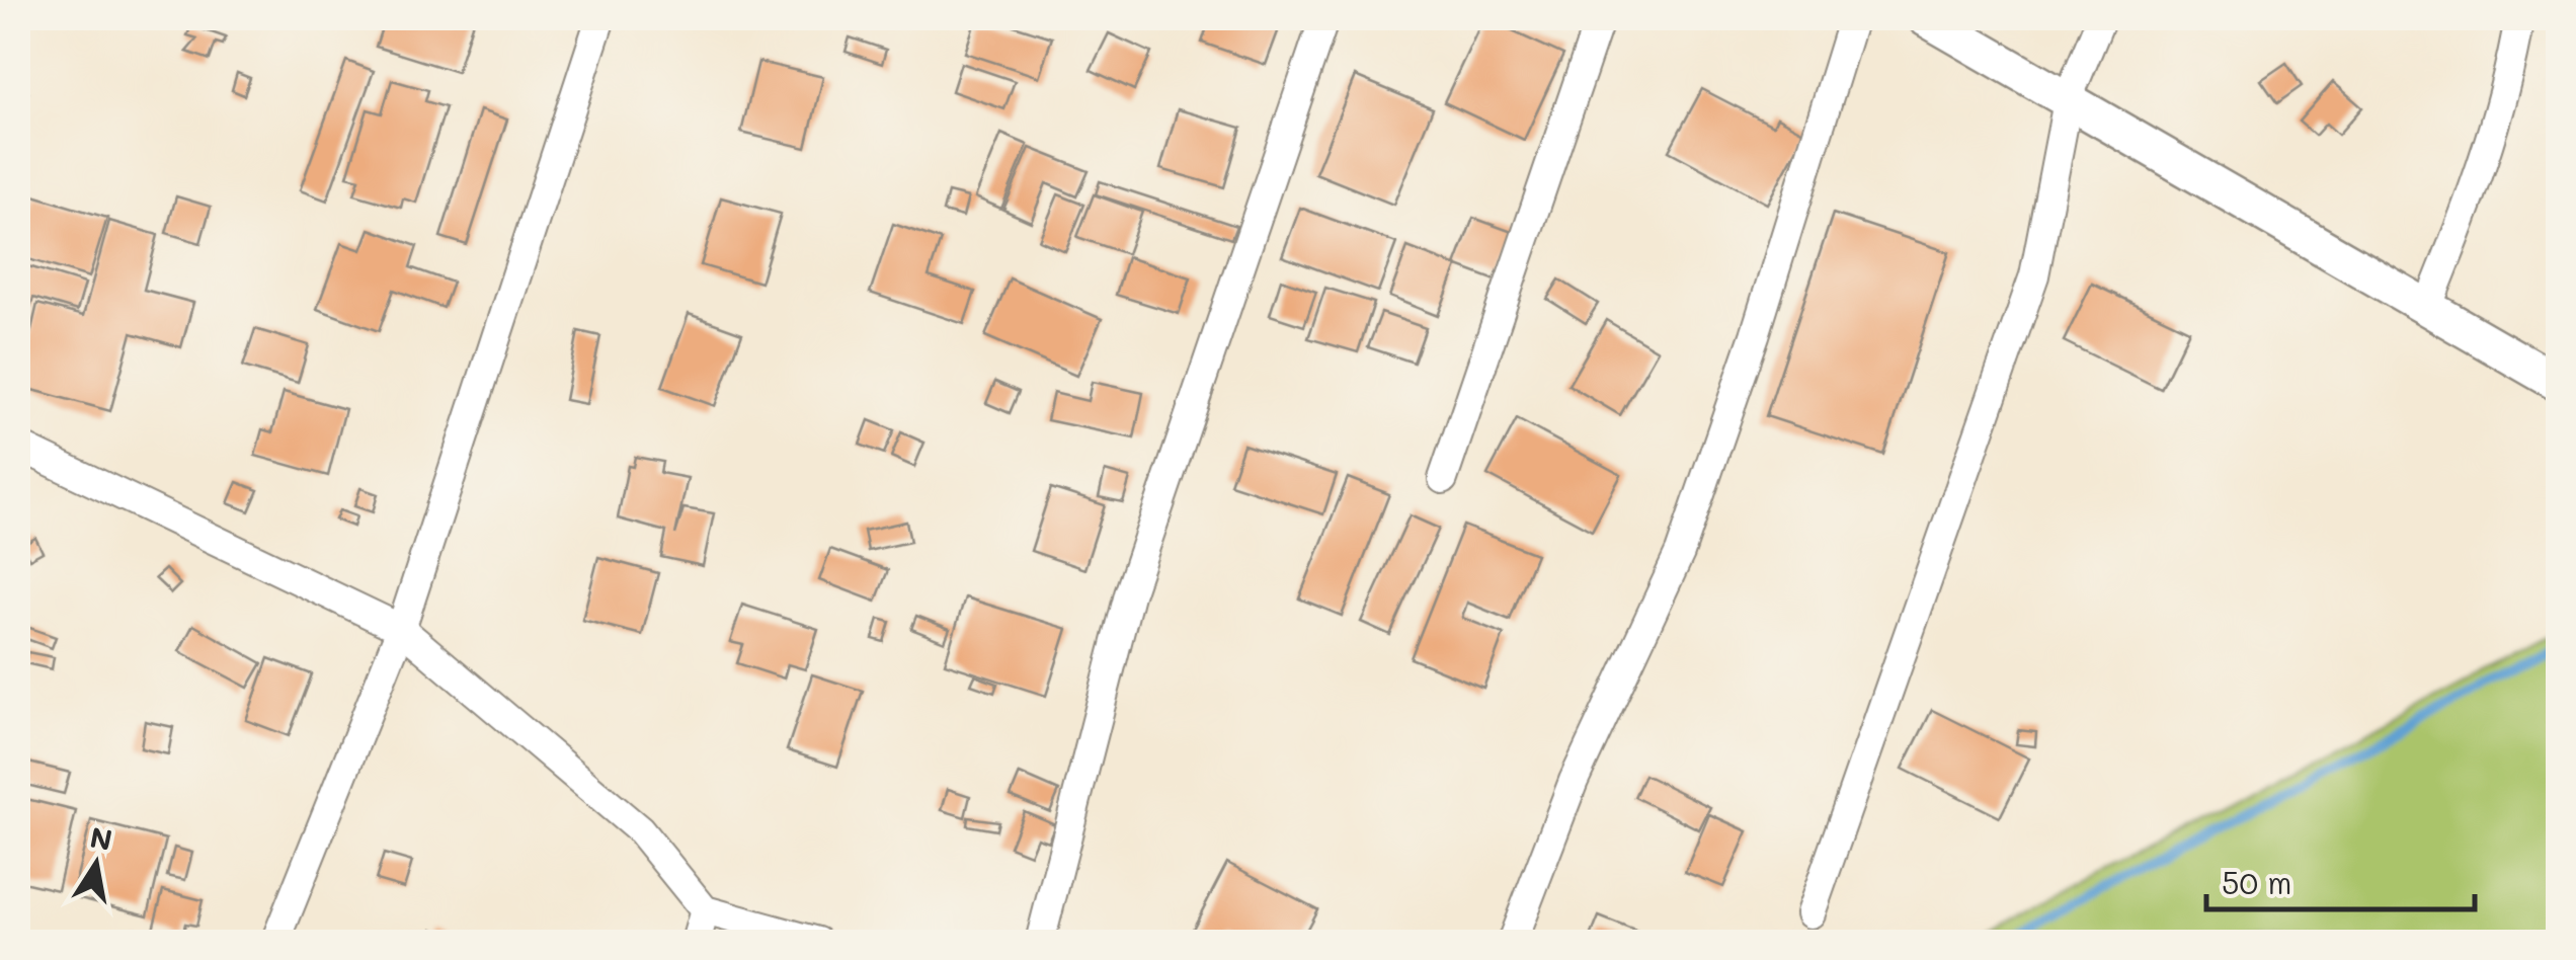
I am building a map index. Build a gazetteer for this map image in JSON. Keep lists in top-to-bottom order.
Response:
{
  "scale_bar": "50 m",
  "north": "top"
}
